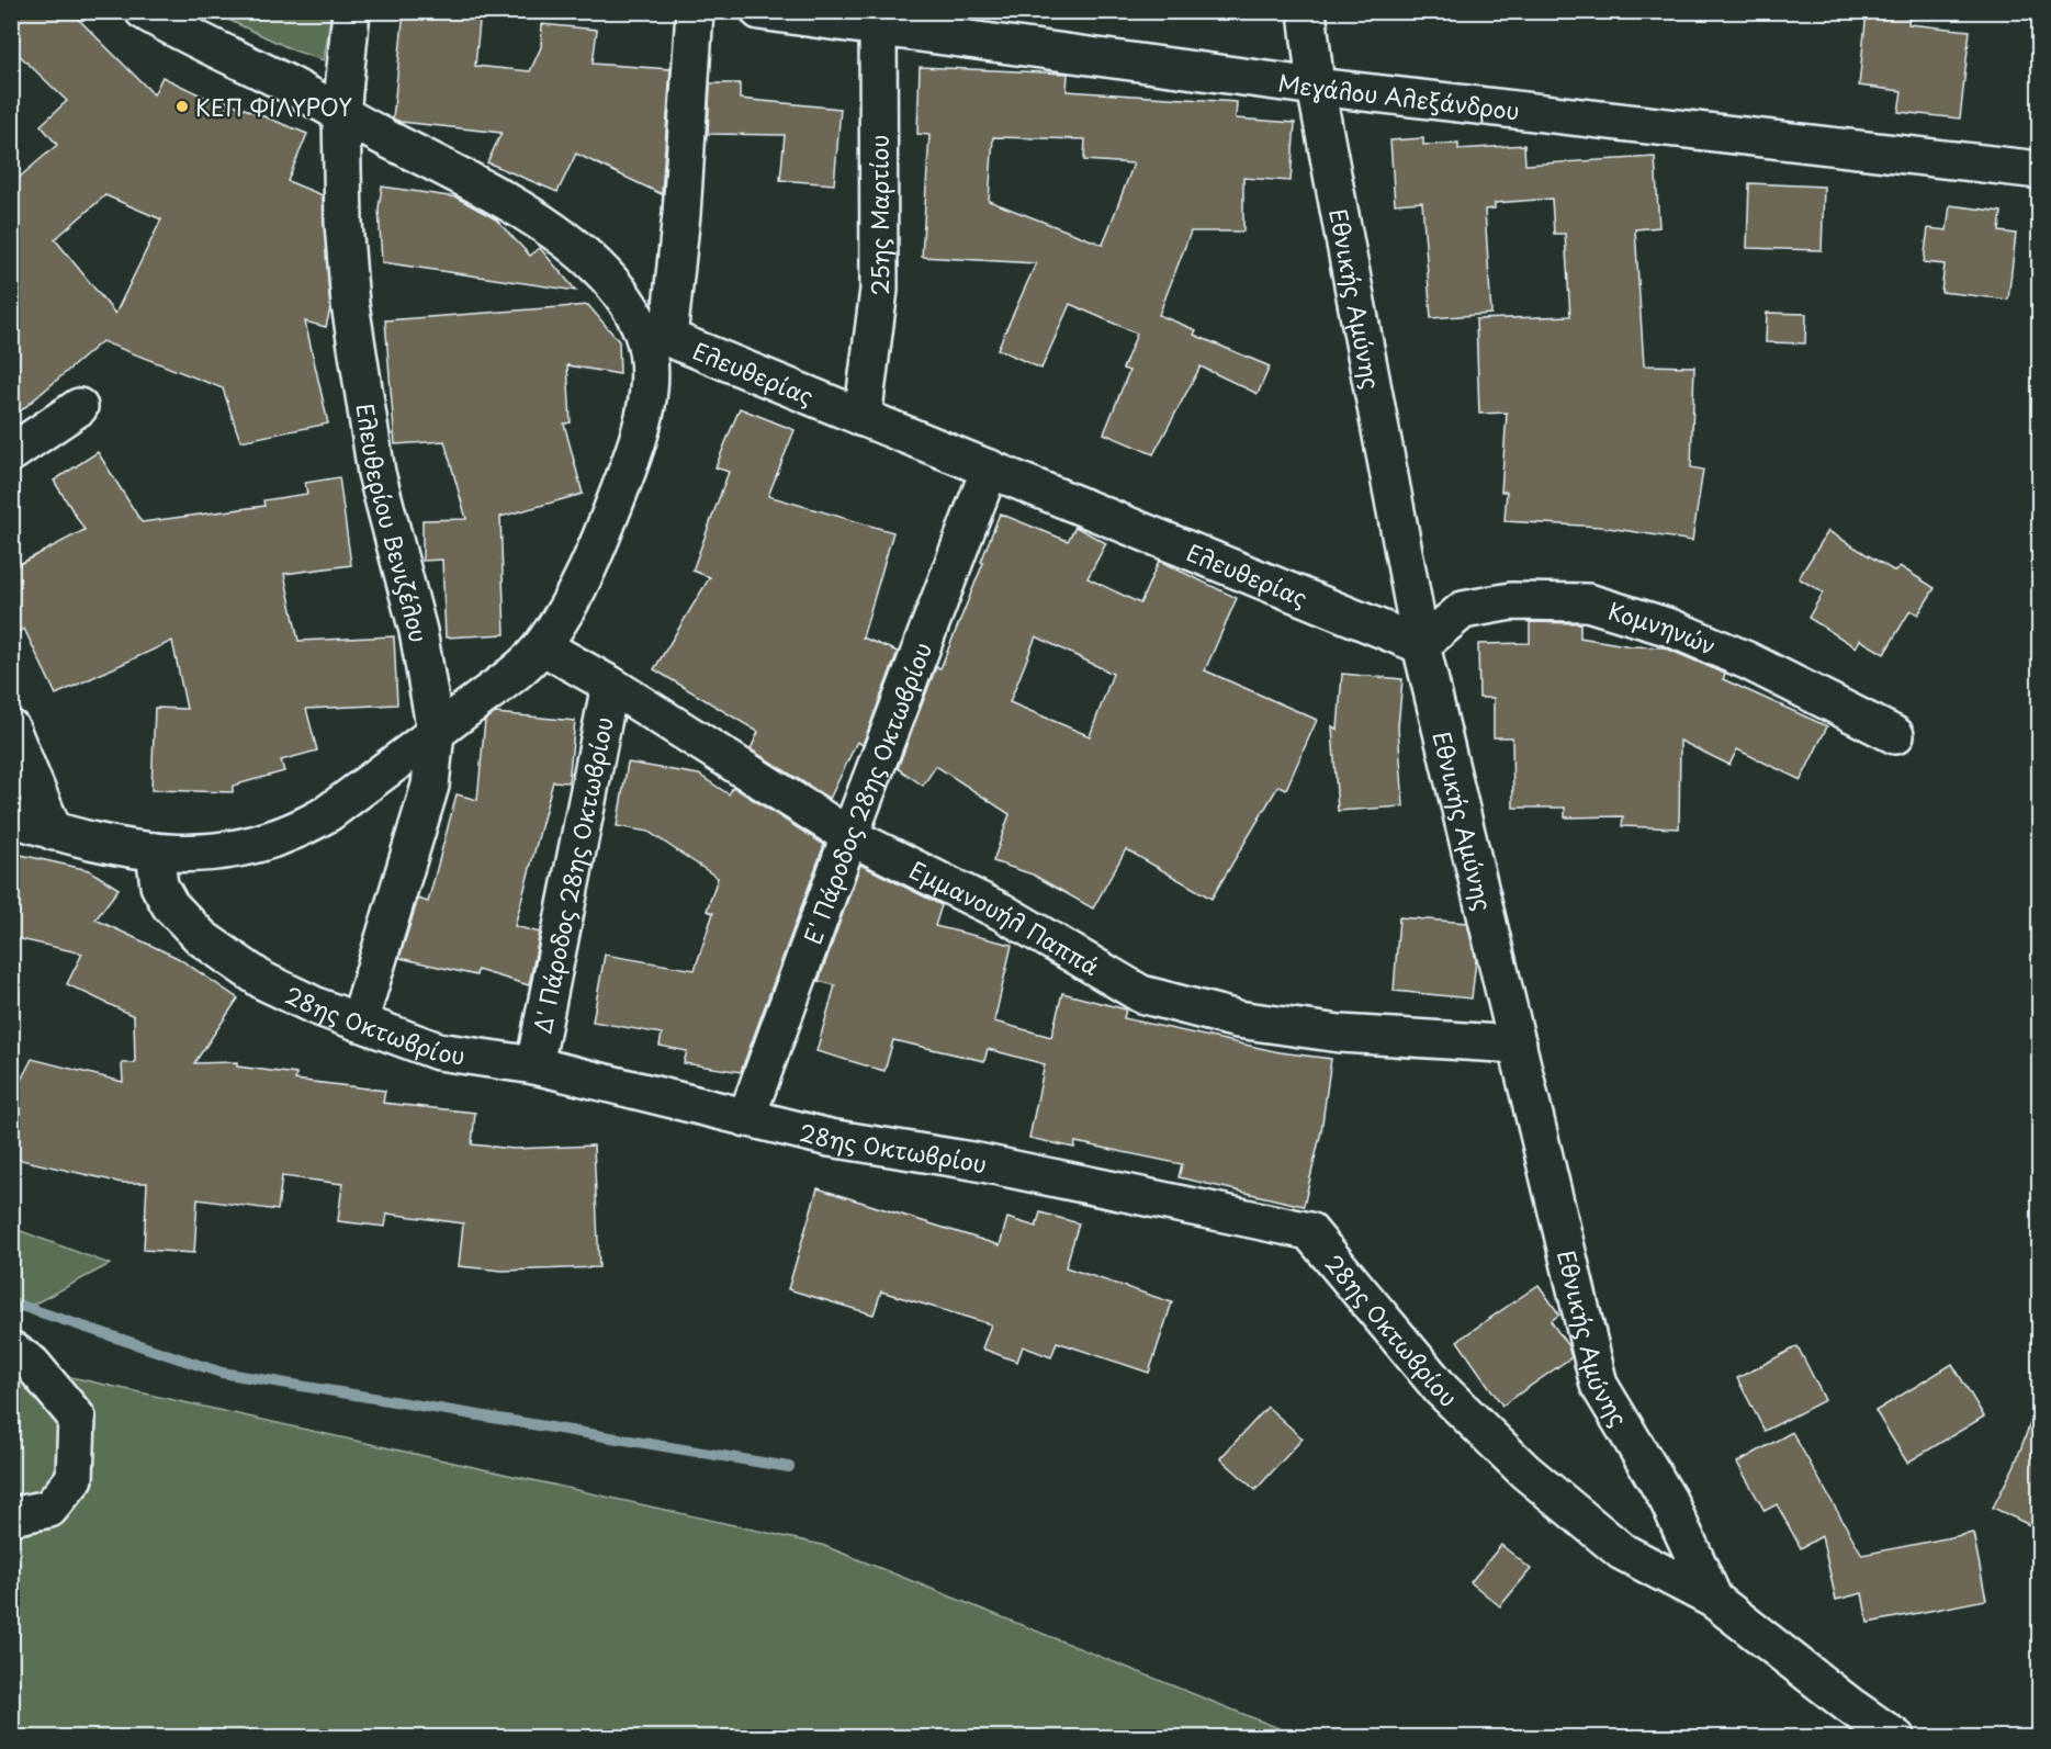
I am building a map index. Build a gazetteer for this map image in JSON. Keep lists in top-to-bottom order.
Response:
{
  "streets": {
    "street": [
      "Μεγάλου Αλεξάνδρου",
      "25ης Μαρτίου",
      "Εθνικής Αμύνης",
      "Ελευθερίας",
      "Ελευθερίου Βενιζέλου",
      "Κομνηνών",
      "Ε' Πάροδος 28ης Οκτωβρίου",
      "Δ' Πάροδος 28ης Οκτωβρίου",
      "Εμμανουήλ Παππά",
      "28ης Οκτωβρίου"
    ]
  },
  "crossings": [
    ["Μεγάλου Αλεξάνδρου", "25ης Μαρτίου"],
    ["Μεγάλου Αλεξάνδρου", "Εθνικής Αμύνης"],
    ["25ης Μαρτίου", "Ελευθερίας"],
    ["Εθνικής Αμύνης", "Ελευθερίας"],
    ["Εθνικής Αμύνης", "Κομνηνών"],
    ["Εθνικής Αμύνης", "Εμμανουήλ Παππά"],
    ["Εθνικής Αμύνης", "28ης Οκτωβρίου"],
    ["Ελευθερίας", "Κομνηνών"],
    ["Ελευθερίας", "Ε' Πάροδος 28ης Οκτωβρίου"],
    ["Ελευθερίου Βενιζέλου", "28ης Οκτωβρίου"],
    ["Ε' Πάροδος 28ης Οκτωβρίου", "Εμμανουήλ Παππά"],
    ["Ε' Πάροδος 28ης Οκτωβρίου", "28ης Οκτωβρίου"],
    ["Δ' Πάροδος 28ης Οκτωβρίου", "Εμμανουήλ Παππά"],
    ["Δ' Πάροδος 28ης Οκτωβρίου", "28ης Οκτωβρίου"]
  ],
  "places": ["ΚΕΠ ΦΙΛΥΡΟΥ"]
}
